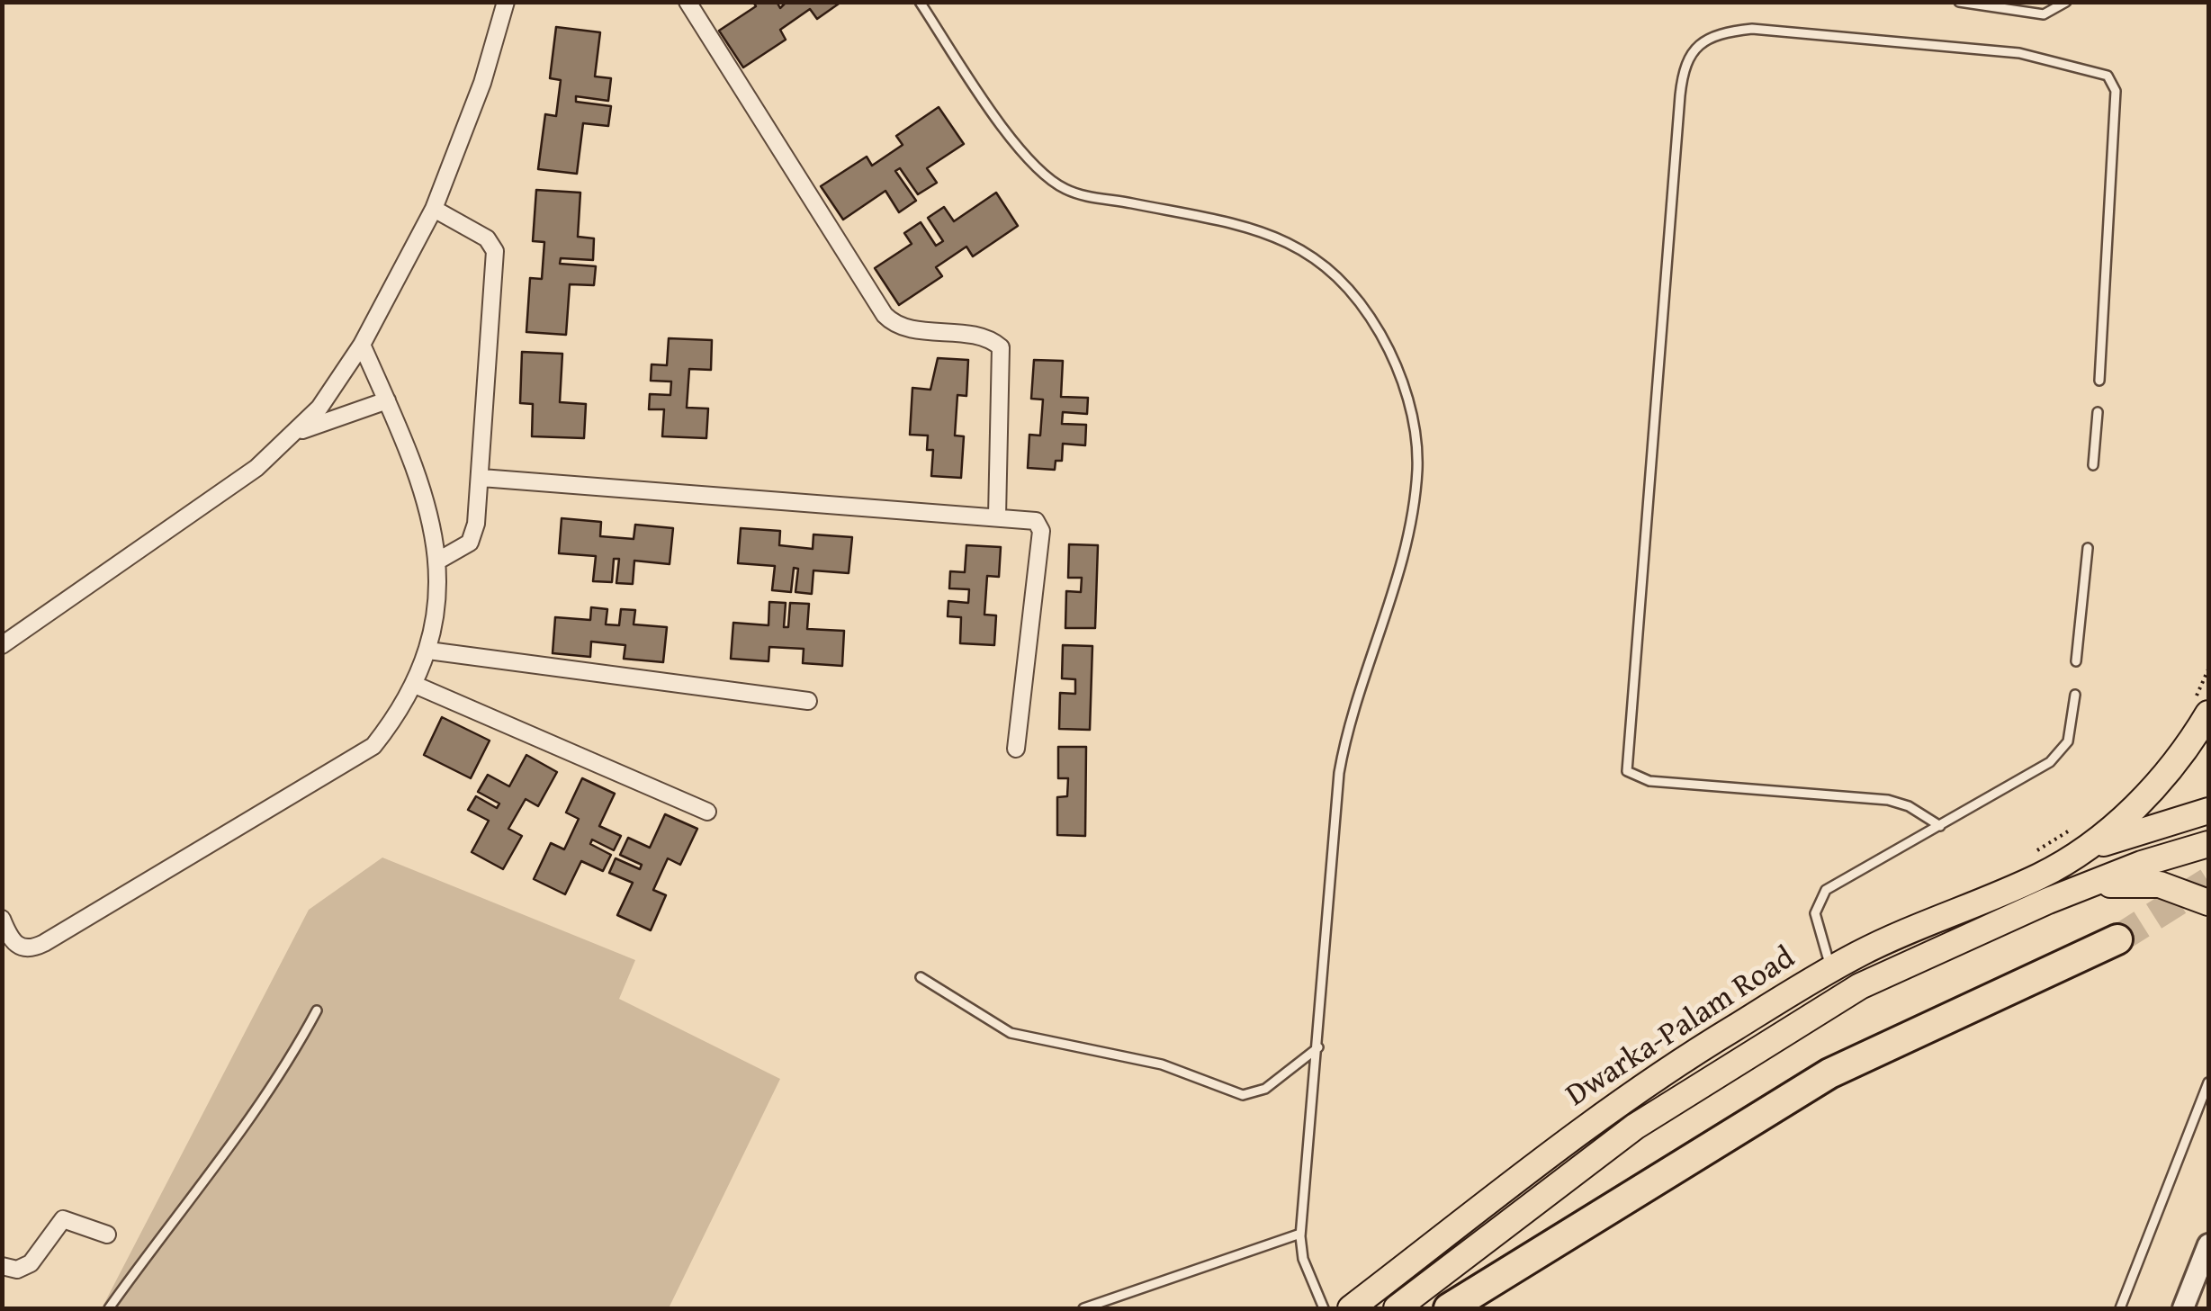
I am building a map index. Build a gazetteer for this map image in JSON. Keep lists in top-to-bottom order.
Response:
{
  "streets": {
    "main road": ["Dwarka-Palam Road"]
  }
}
